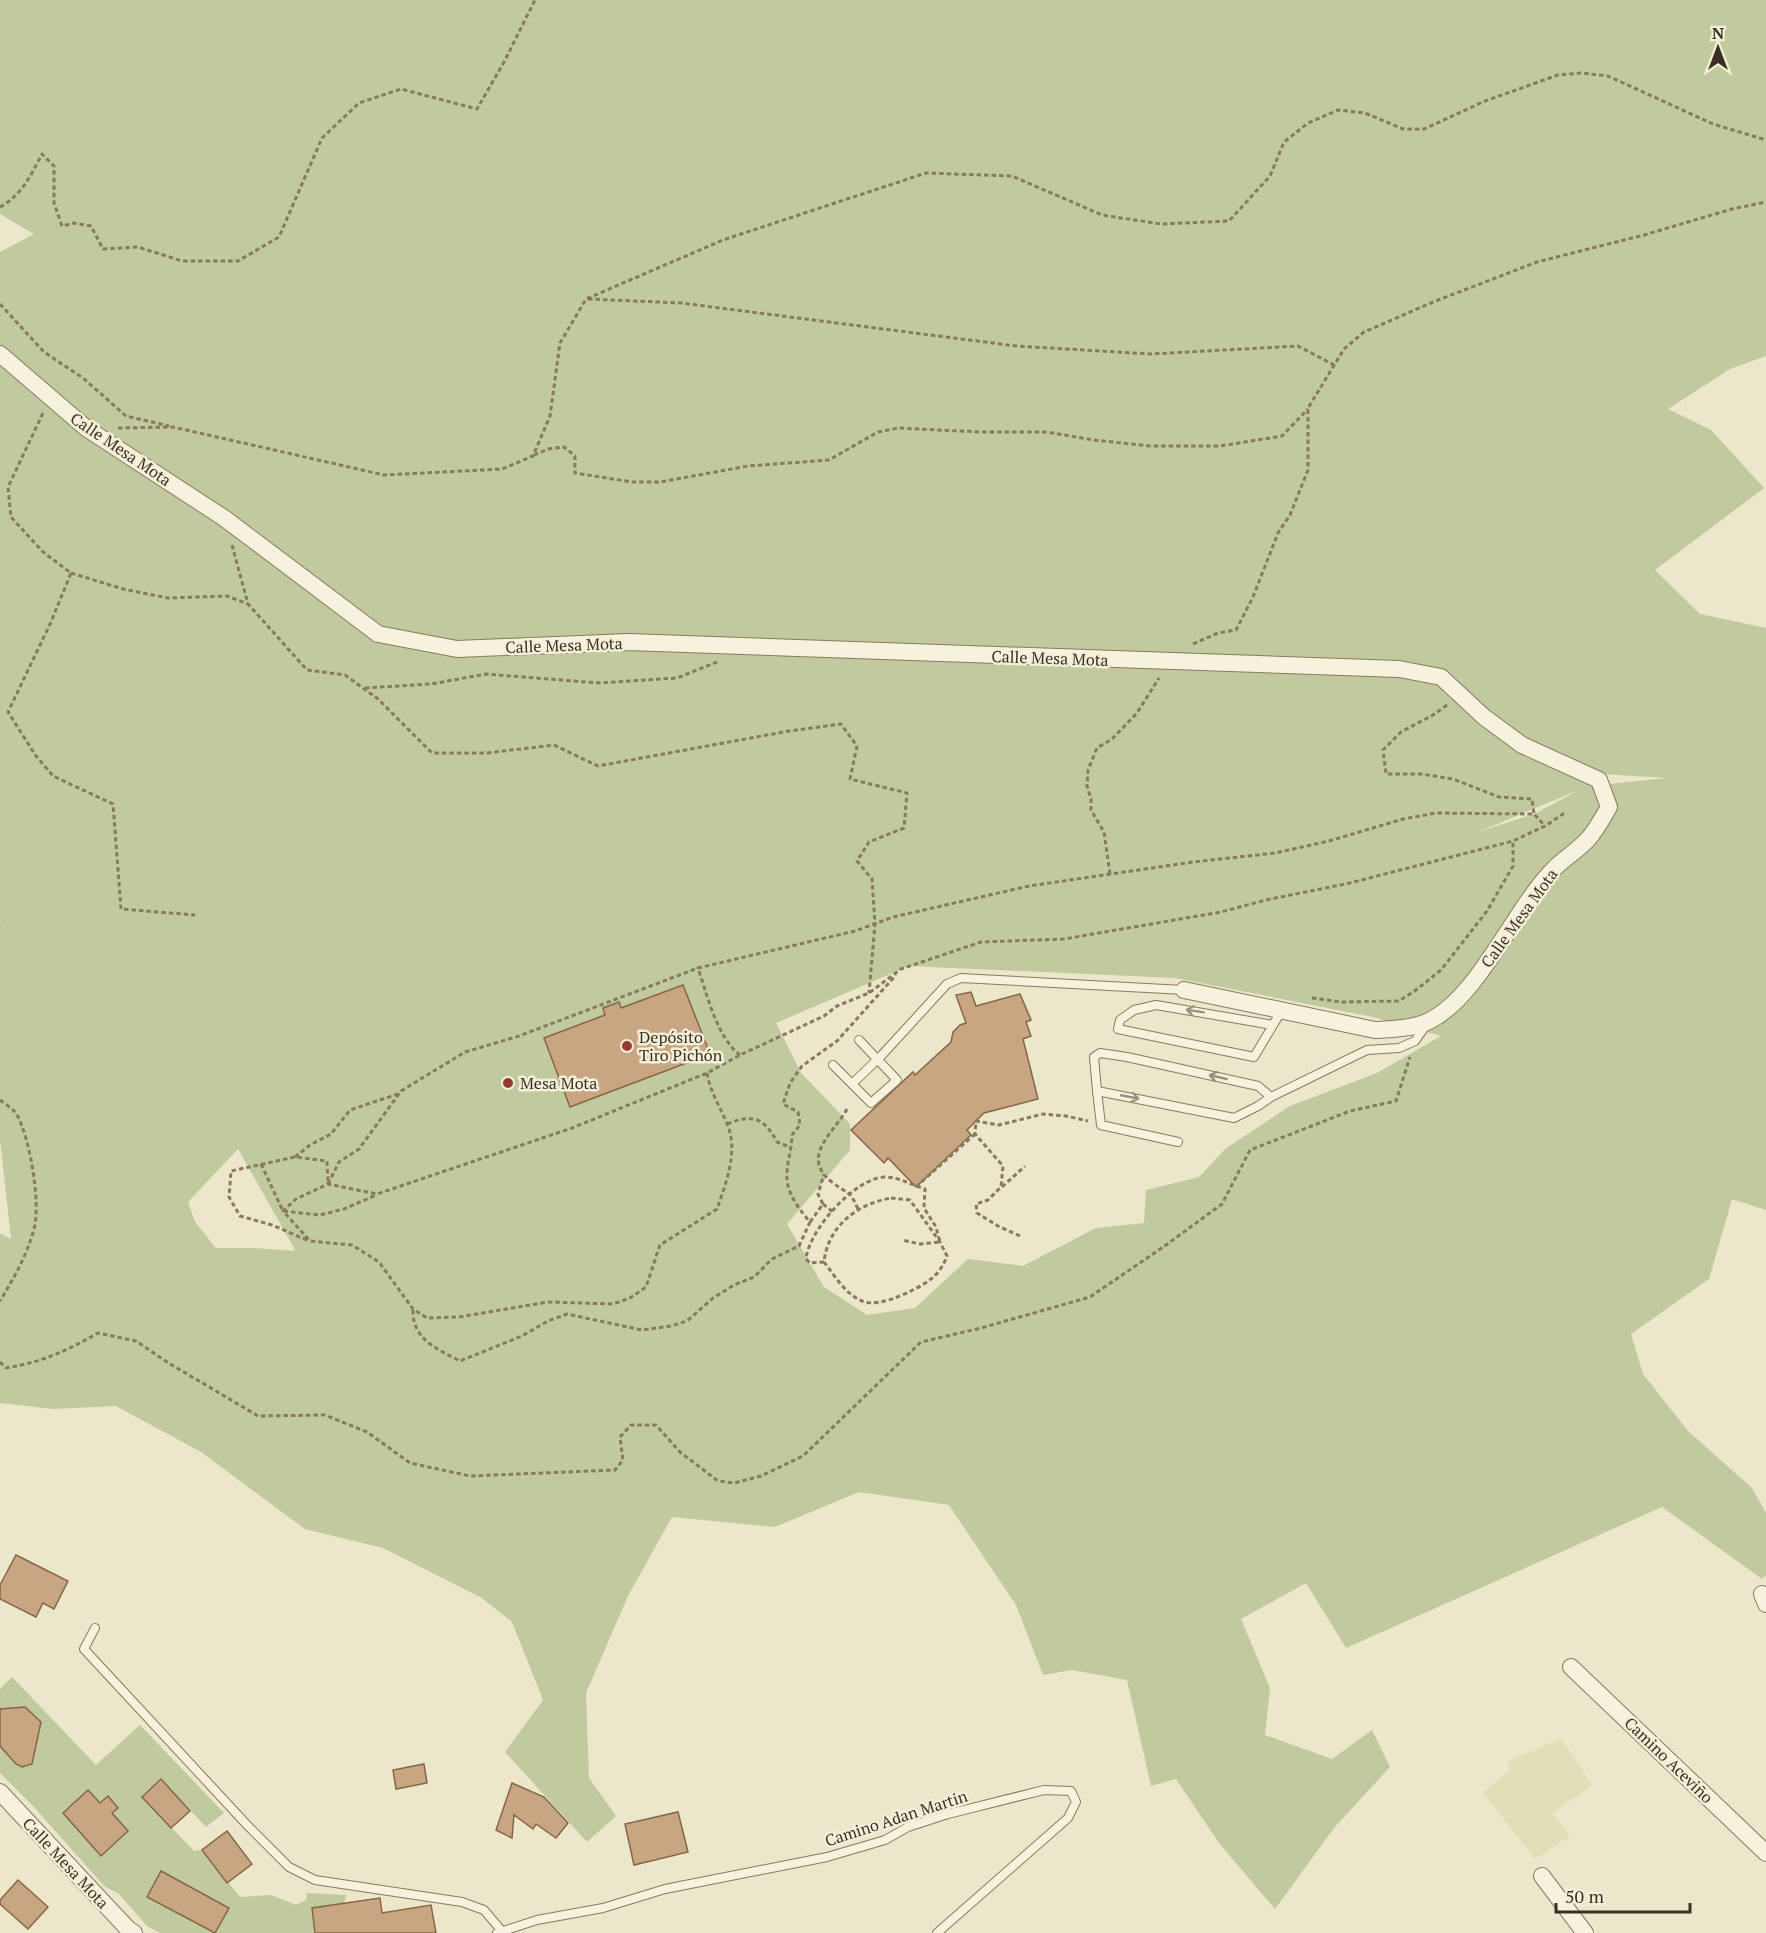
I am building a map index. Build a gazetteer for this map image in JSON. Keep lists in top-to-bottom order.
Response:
{
  "streets": {
    "street": ["Calle Mesa Mota", "Camino Aceviño"],
    "lane": ["Camino Adan Martin"]
  },
  "places": ["Depósito Tiro Pichón", "Mesa Mota"],
  "scale_bar": "50 m",
  "north": "top"
}
